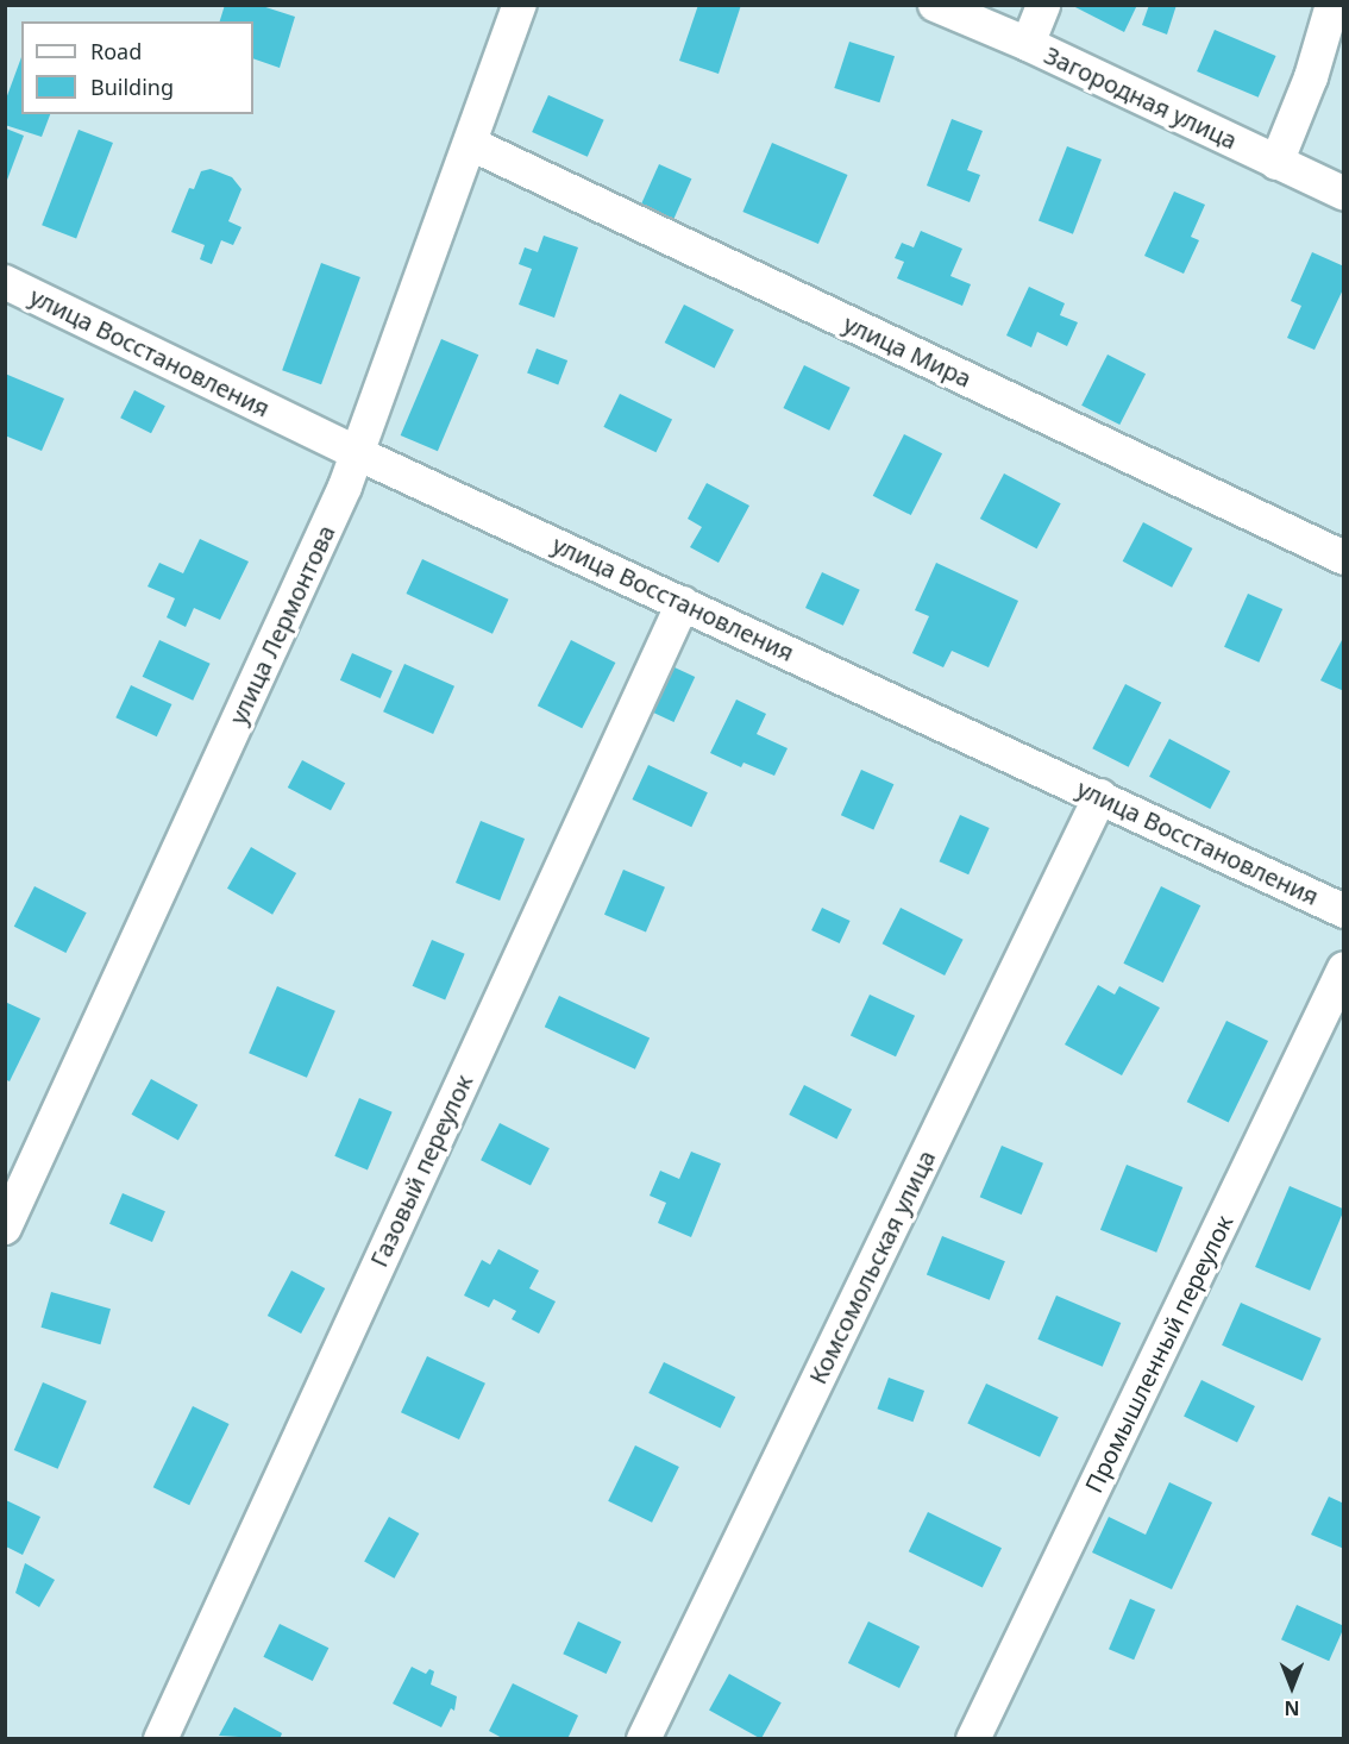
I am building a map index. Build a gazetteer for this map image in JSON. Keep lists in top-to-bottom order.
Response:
{
  "streets": {
    "street": [
      "Загородная улица",
      "улица Мира",
      "улица Восстановления",
      "улица Лермонтова",
      "Газовый переулок",
      "Комсомольская улица",
      "Промышленный переулок"
    ]
  },
  "crossings": [
    ["улица Мира", "улица Лермонтова"],
    ["улица Восстановления", "улица Лермонтова"],
    ["улица Восстановления", "Газовый переулок"],
    ["улица Восстановления", "Комсомольская улица"]
  ],
  "legend": ["Road", "Building"],
  "north": "bottom"
}
